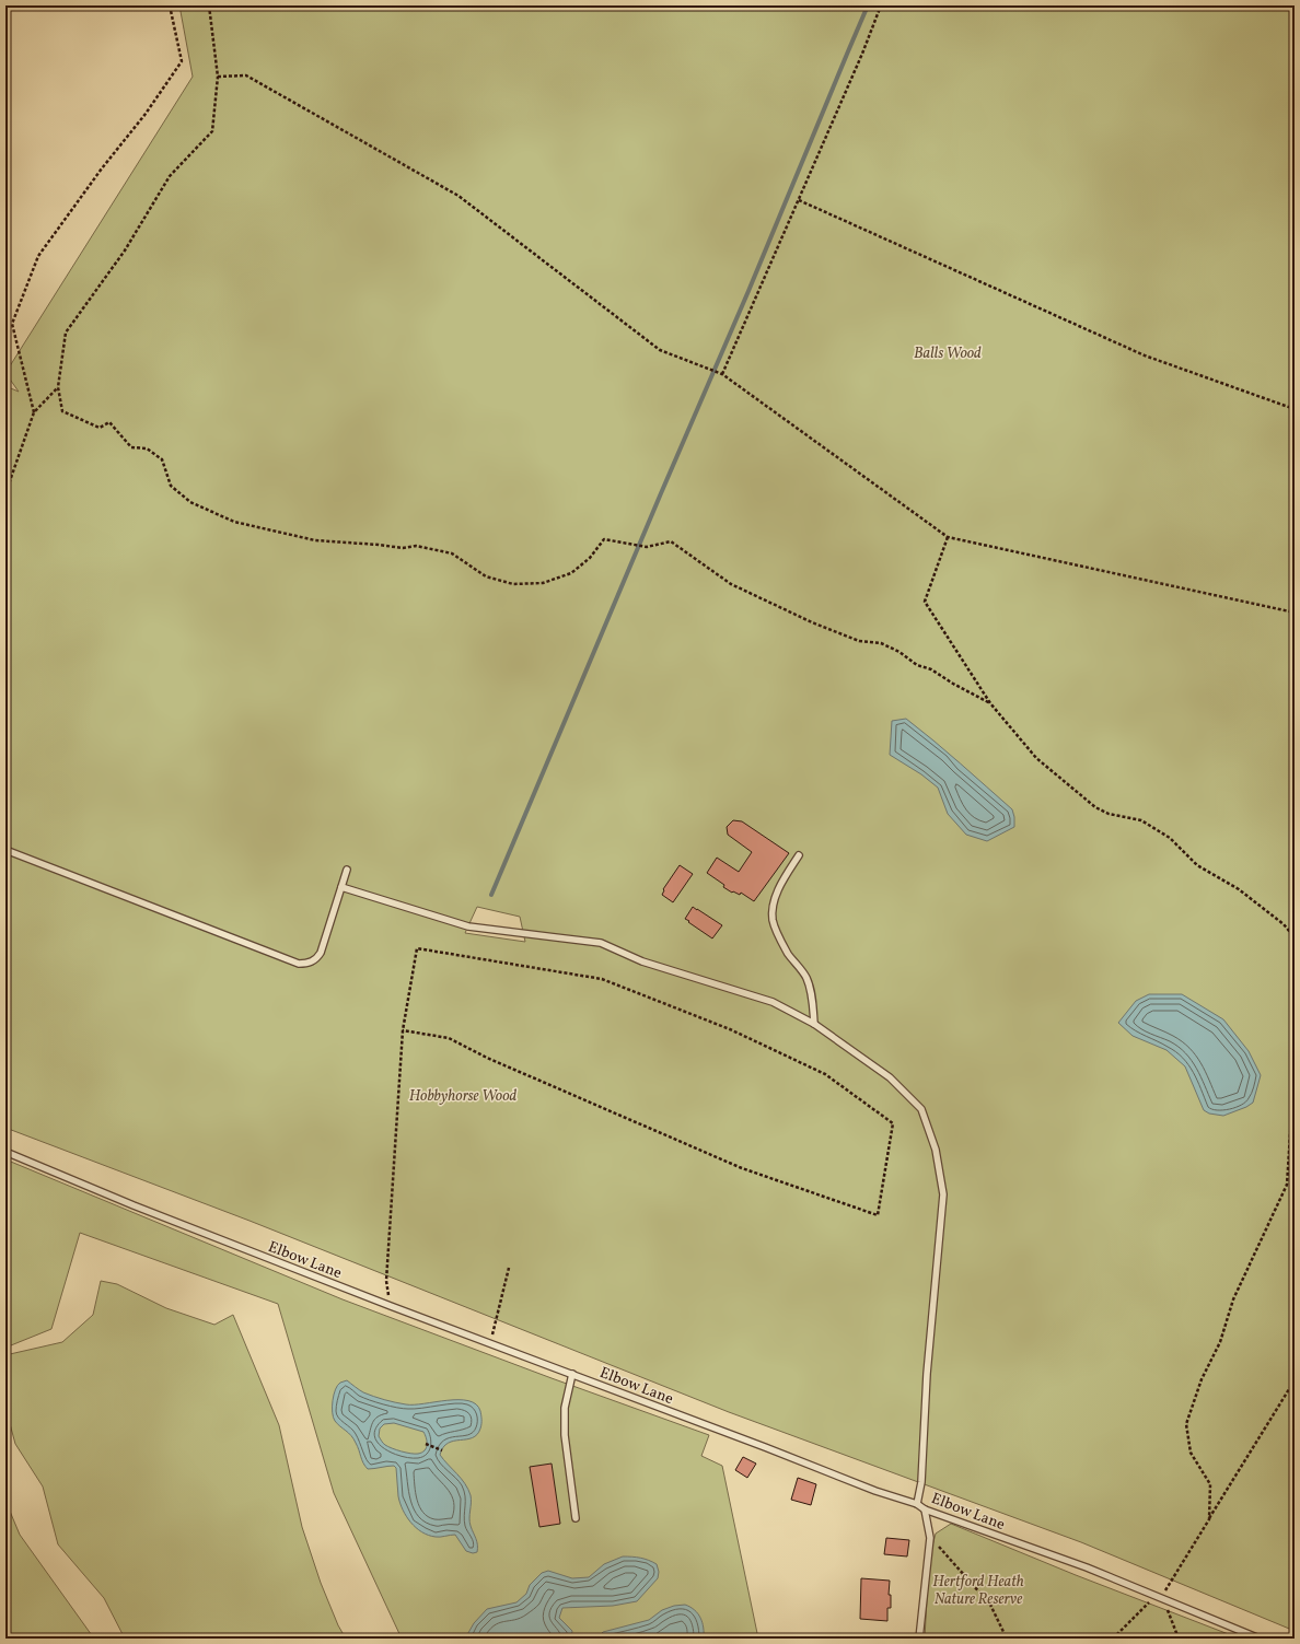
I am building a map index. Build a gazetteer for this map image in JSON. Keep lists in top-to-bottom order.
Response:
{
  "streets": {
    "lane": ["Elbow Lane"]
  },
  "parks": ["Balls Wood", "Hobbyhorse Wood", "Hertford Heath Nature Reserve"]
}
